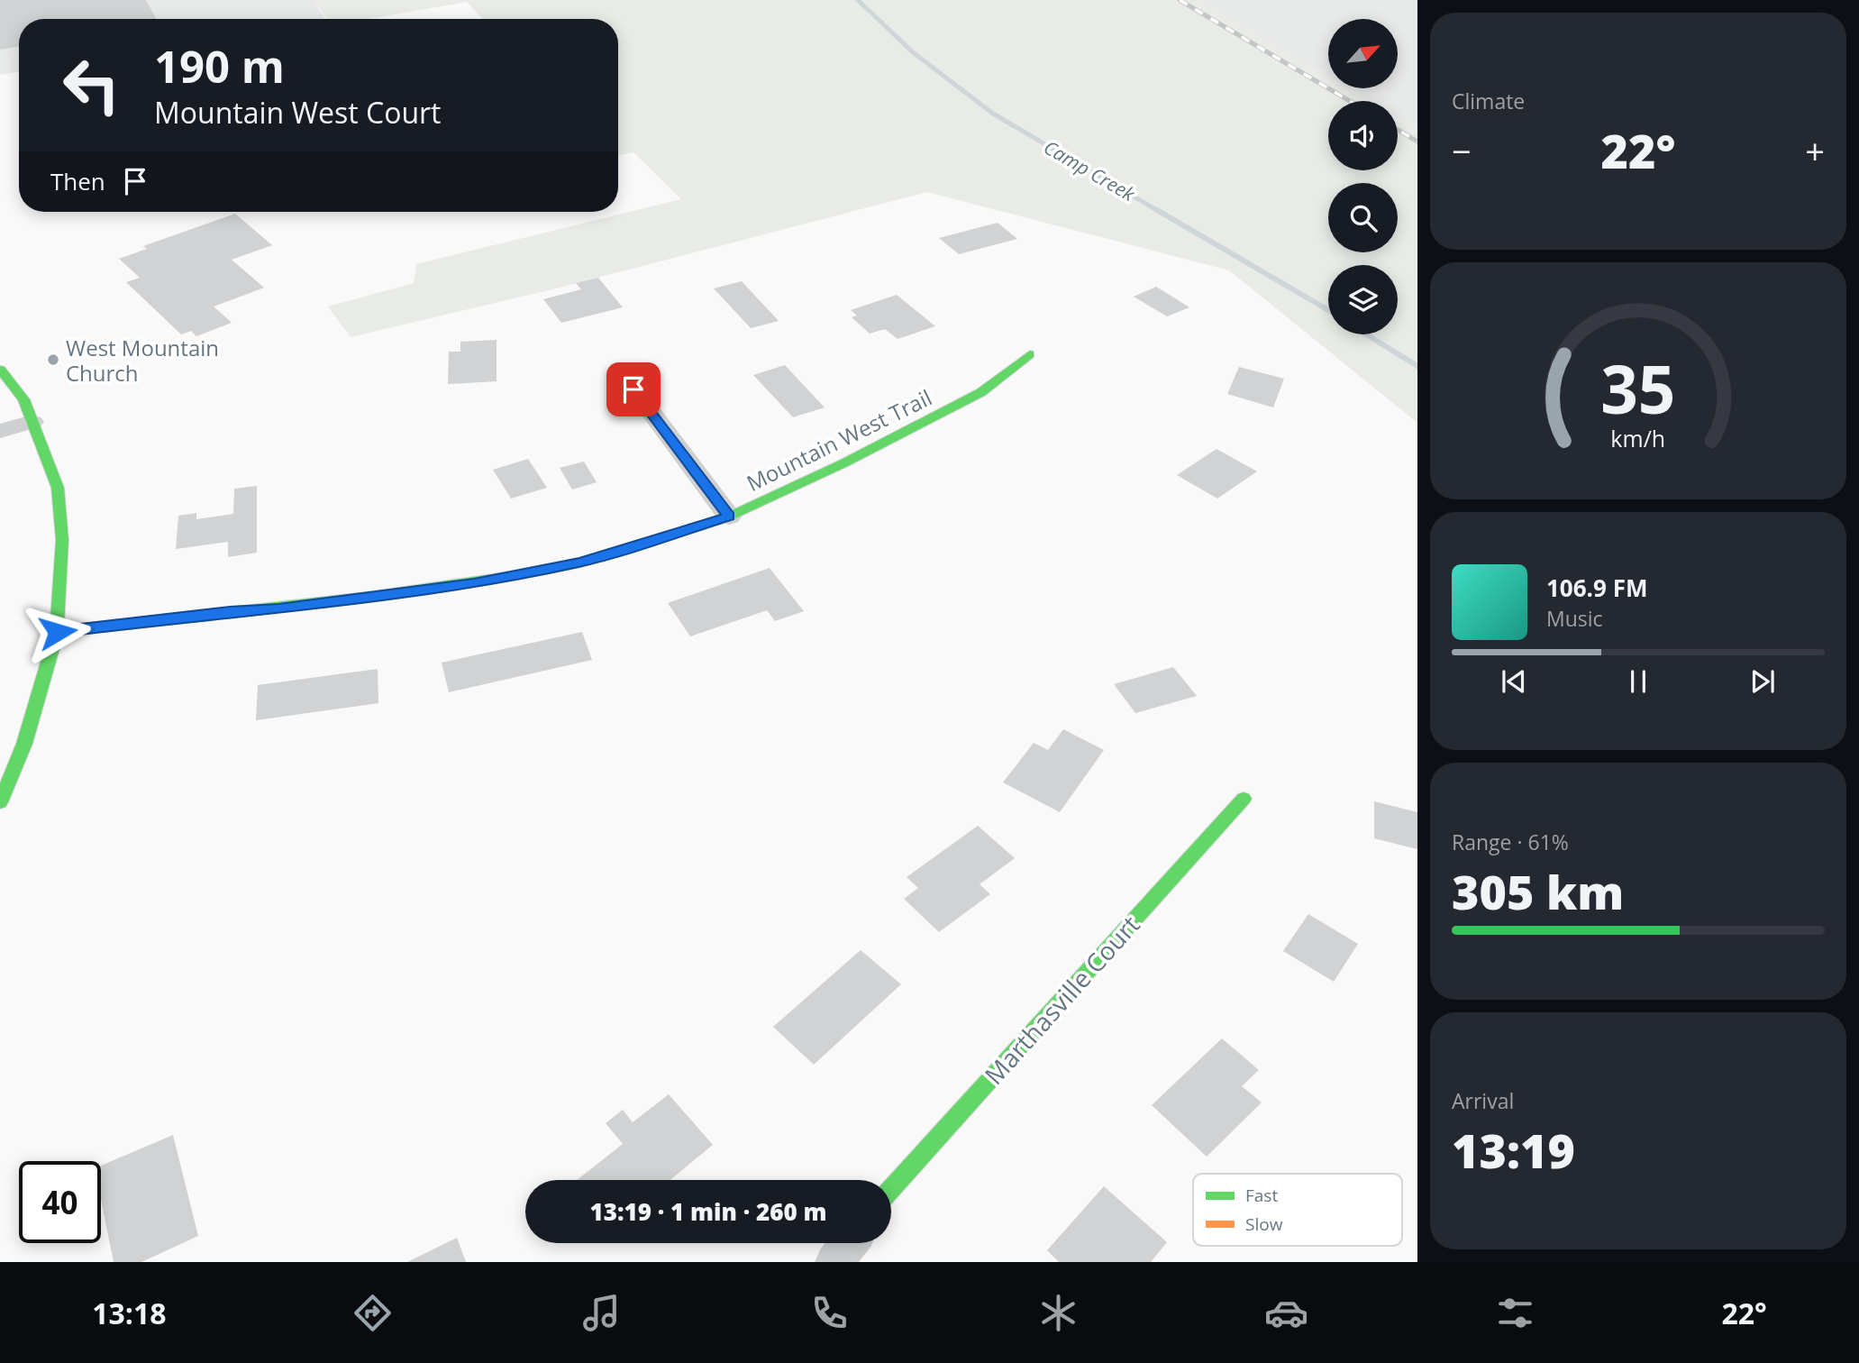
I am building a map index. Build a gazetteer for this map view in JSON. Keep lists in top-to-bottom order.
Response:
{
  "streets": {
    "street": ["Mountain West Trail", "Marthasville Court"]
  },
  "water": ["Camp Creek"],
  "places": ["West Mountain Church"],
  "legend": ["Fast", "Slow"],
  "north": "top right",
  "page": {
    "tile": [
      "Climate",
      ["Range · 61%", "305 km"],
      ["Arrival", "13:19"]
    ],
    "turn": ["190 m", "Mountain West Court"],
    "heat": ["−", "22°", "+"],
    "then": "Then",
    "song": ["106.9 FM", "Music"],
    "limit": "40",
    "trip": "13:19 · 1 min · 260 m",
    "tabs": ["13:18", "22°"],
    "gauge": ["35", "km/h"]
  }
}
